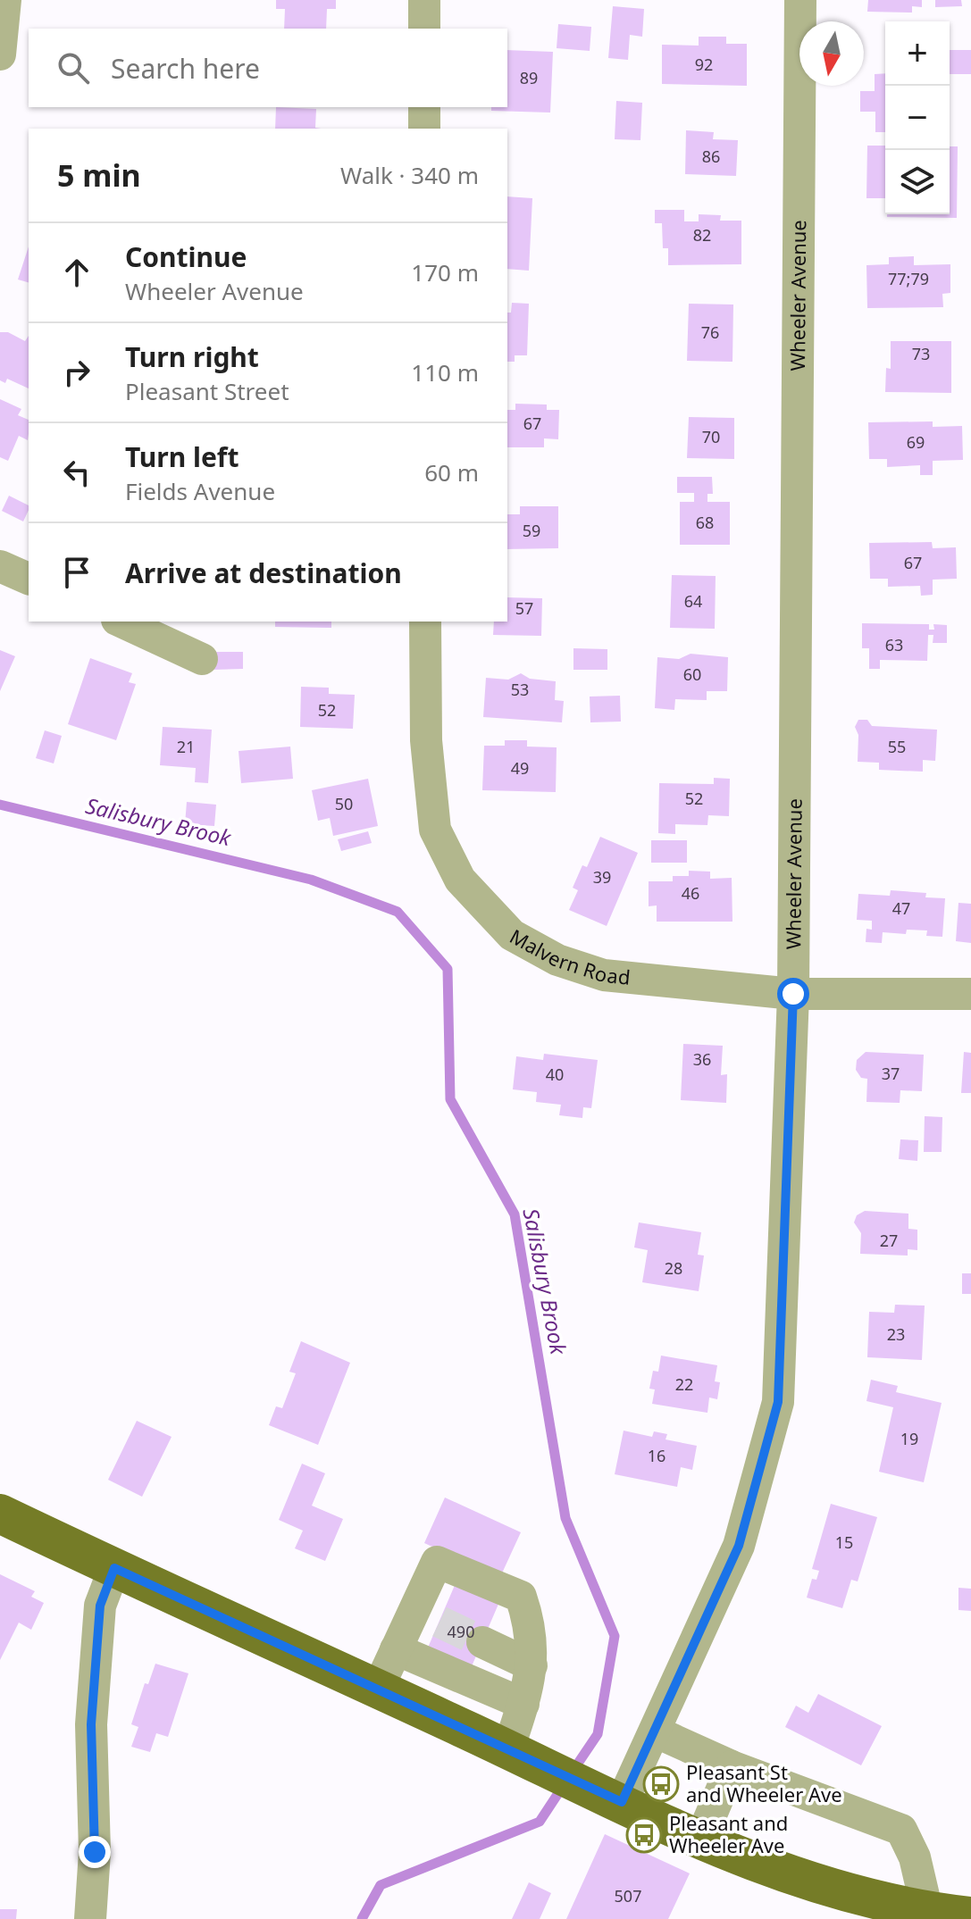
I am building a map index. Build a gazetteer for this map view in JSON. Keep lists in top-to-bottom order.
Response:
{
  "streets": {
    "street": ["Wheeler Avenue", "Malvern Road"]
  },
  "crossings": [
    ["Wheeler Avenue", "Malvern Road"]
  ],
  "water": ["Salisbury Brook"],
  "places": {
    "bus stop": ["Pleasant St and Wheeler Ave", "Pleasant and Wheeler Ave"]
  },
  "house_numbers": [
    "92",
    "89",
    "86",
    "82",
    "77;79",
    "76",
    "73",
    "67",
    "70",
    "69",
    "68",
    "59",
    "67",
    "64",
    "57",
    "63",
    "60",
    "53",
    "52",
    "21",
    "55",
    "49",
    "52",
    "50",
    "39",
    "46",
    "47",
    "36",
    "37",
    "40",
    "27",
    "28",
    "23",
    "22",
    "19",
    "16",
    "15",
    "490",
    "507"
  ],
  "north": "bottom",
  "page": {
    "map_buttons": ["+", "−"],
    "search": "Search here",
    "heading": ["5 min", "Walk · 340 m"],
    "list": [
      ["Continue", "Wheeler Avenue", "170 m"],
      ["Turn right", "Pleasant Street", "110 m"],
      ["Turn left", "Fields Avenue", "60 m"],
      "Arrive at destination"
    ]
  }
}
